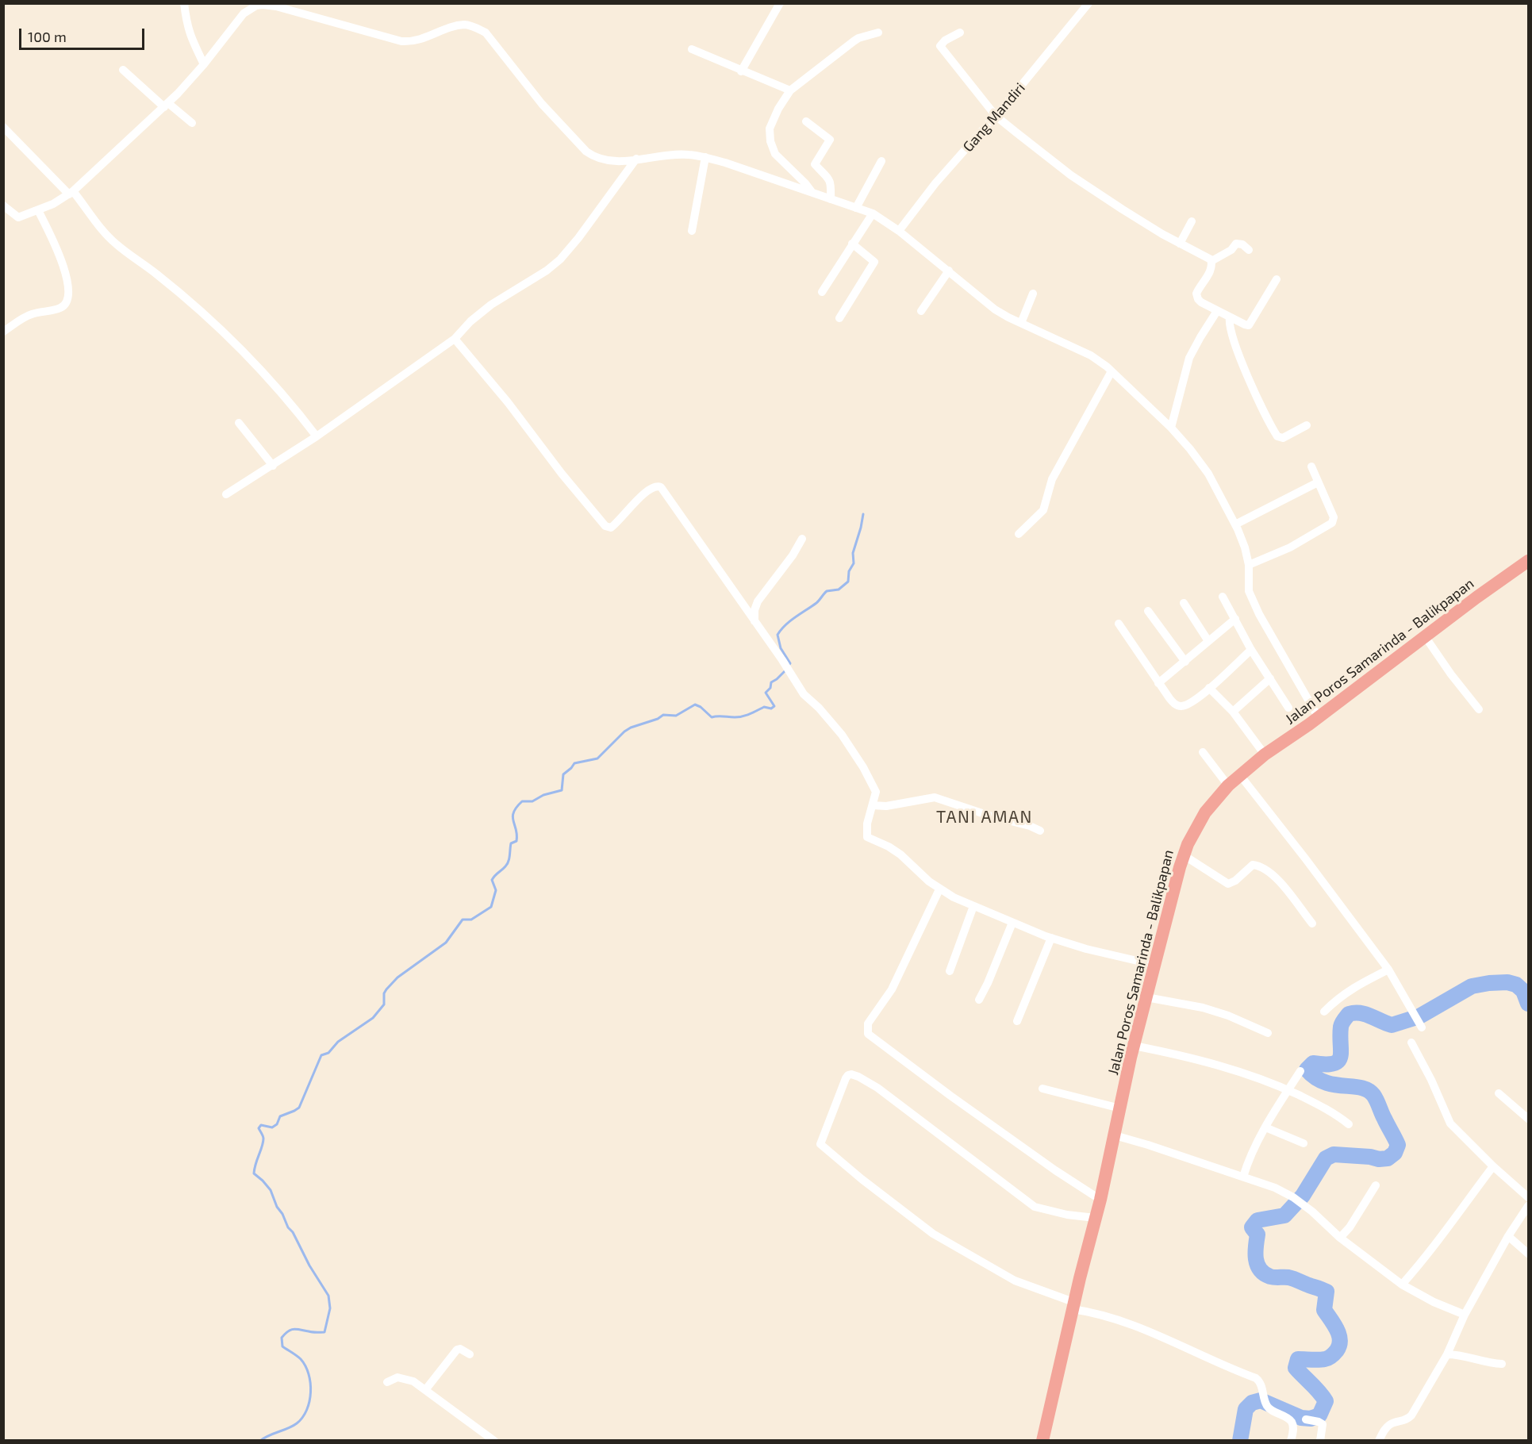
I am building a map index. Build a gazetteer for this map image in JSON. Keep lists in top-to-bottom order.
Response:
{
  "streets": {
    "highway": ["Jalan Poros Samarinda - Balikpapan"],
    "street": ["Gang Mandiri"]
  },
  "districts": ["TANI AMAN"],
  "scale_bar": "100 m"
}
